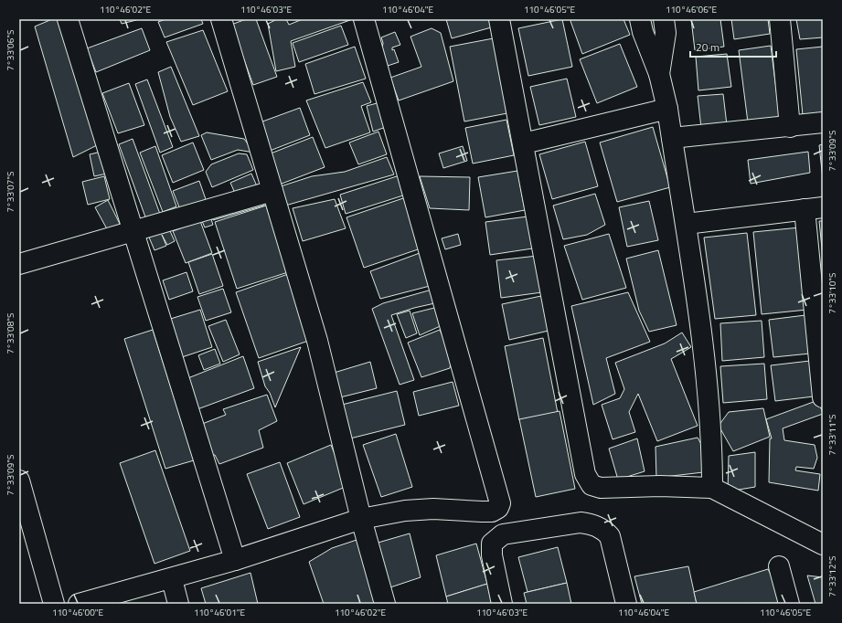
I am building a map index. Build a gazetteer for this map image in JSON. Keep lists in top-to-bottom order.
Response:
{
  "scale_bar": "20 m",
  "coordinates": [
    "110°46'02\"E",
    "110°46'03\"E",
    "110°46'04\"E",
    "110°46'05\"E",
    "110°46'06\"E",
    "7°33'06\"S",
    "7°33'09\"S",
    "7°33'07\"S",
    "7°33'10\"S",
    "7°33'08\"S",
    "7°33'11\"S",
    "7°33'12\"S",
    "110°46'00\"E",
    "110°46'01\"E"
  ]
}
